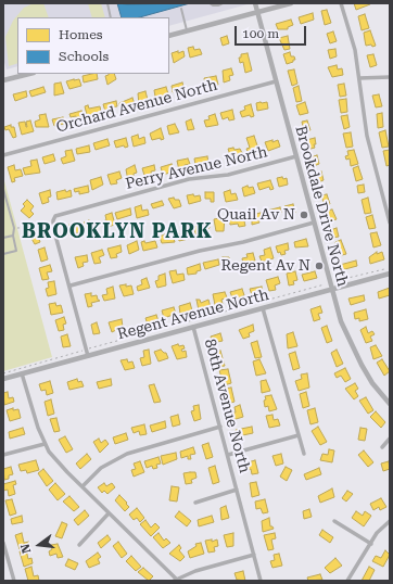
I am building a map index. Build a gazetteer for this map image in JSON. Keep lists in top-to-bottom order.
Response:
{
  "streets": {
    "street": [
      "Orchard Avenue North",
      "Perry Avenue North",
      "Brookdale Drive North",
      "Regent Avenue North",
      "80th Avenue North"
    ]
  },
  "crossings": [
    ["Orchard Avenue North", "Brookdale Drive North"],
    ["Perry Avenue North", "Brookdale Drive North"],
    ["Brookdale Drive North", "Regent Avenue North"],
    ["Regent Avenue North", "80th Avenue North"]
  ],
  "districts": ["BROOKLYN PARK"],
  "places": ["Quail Av N", "Regent Av N"],
  "legend": ["Homes", "Schools"],
  "scale_bar": "100 m",
  "north": "left"
}
